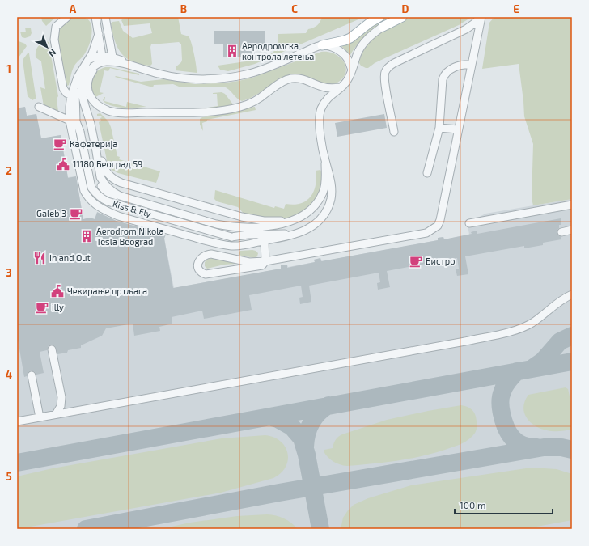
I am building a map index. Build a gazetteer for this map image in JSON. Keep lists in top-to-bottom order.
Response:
{
  "streets": {
    "street": ["Kiss & Fly"]
  },
  "places": {
    "building": ["Аеродромска контрола летења", "Aerodrom Nikola Tesla Beograd"],
    "cafe": [
      "Кафетерија",
      "Galeb 3",
      "Бистро",
      "illy"
    ],
    "public building": ["11180 Београд 59", "Чекирање пртљага"],
    "restaurant": ["In and Out"]
  },
  "scale_bar": "100 m",
  "north": "bottom right",
  "grid": {
    "columns": [
      "A",
      "B",
      "C",
      "D",
      "E"
    ],
    "rows": [
      "1",
      "2",
      "3",
      "4",
      "5"
    ]
  }
}
